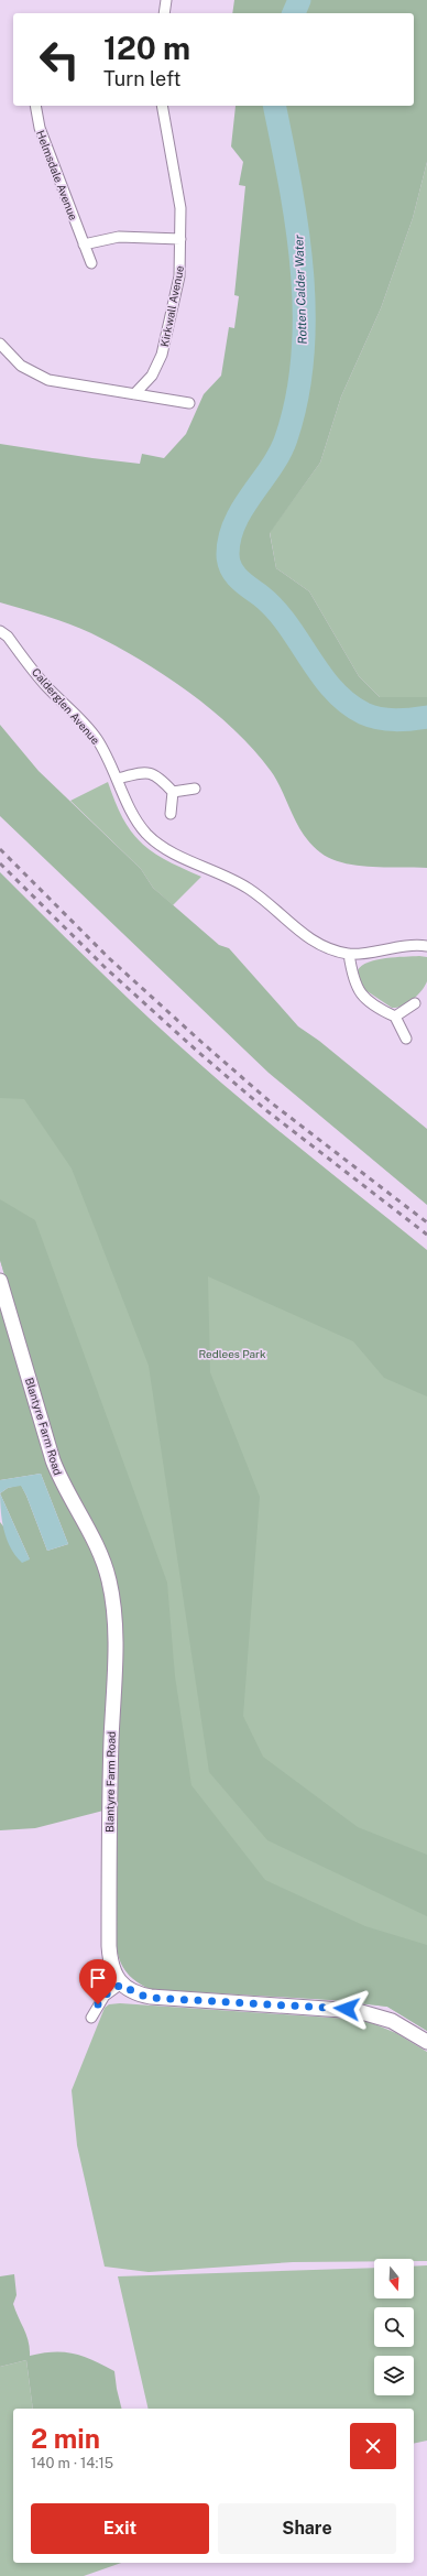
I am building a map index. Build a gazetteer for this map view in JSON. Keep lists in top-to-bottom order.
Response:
{
  "streets": {
    "main road": ["Blantyre Farm Road"],
    "street": ["Helmsdale Avenue", "Kirkwall Avenue", "Calderglen Avenue"]
  },
  "water": ["Rotten Calder Water"],
  "parks": ["Redlees Park"],
  "north": "bottom",
  "page": {
    "turn": ["120 m", "Turn left"],
    "heading": ["2 min", "140 m · 14:15"],
    "buttons": ["Exit", "Share"]
  }
}
